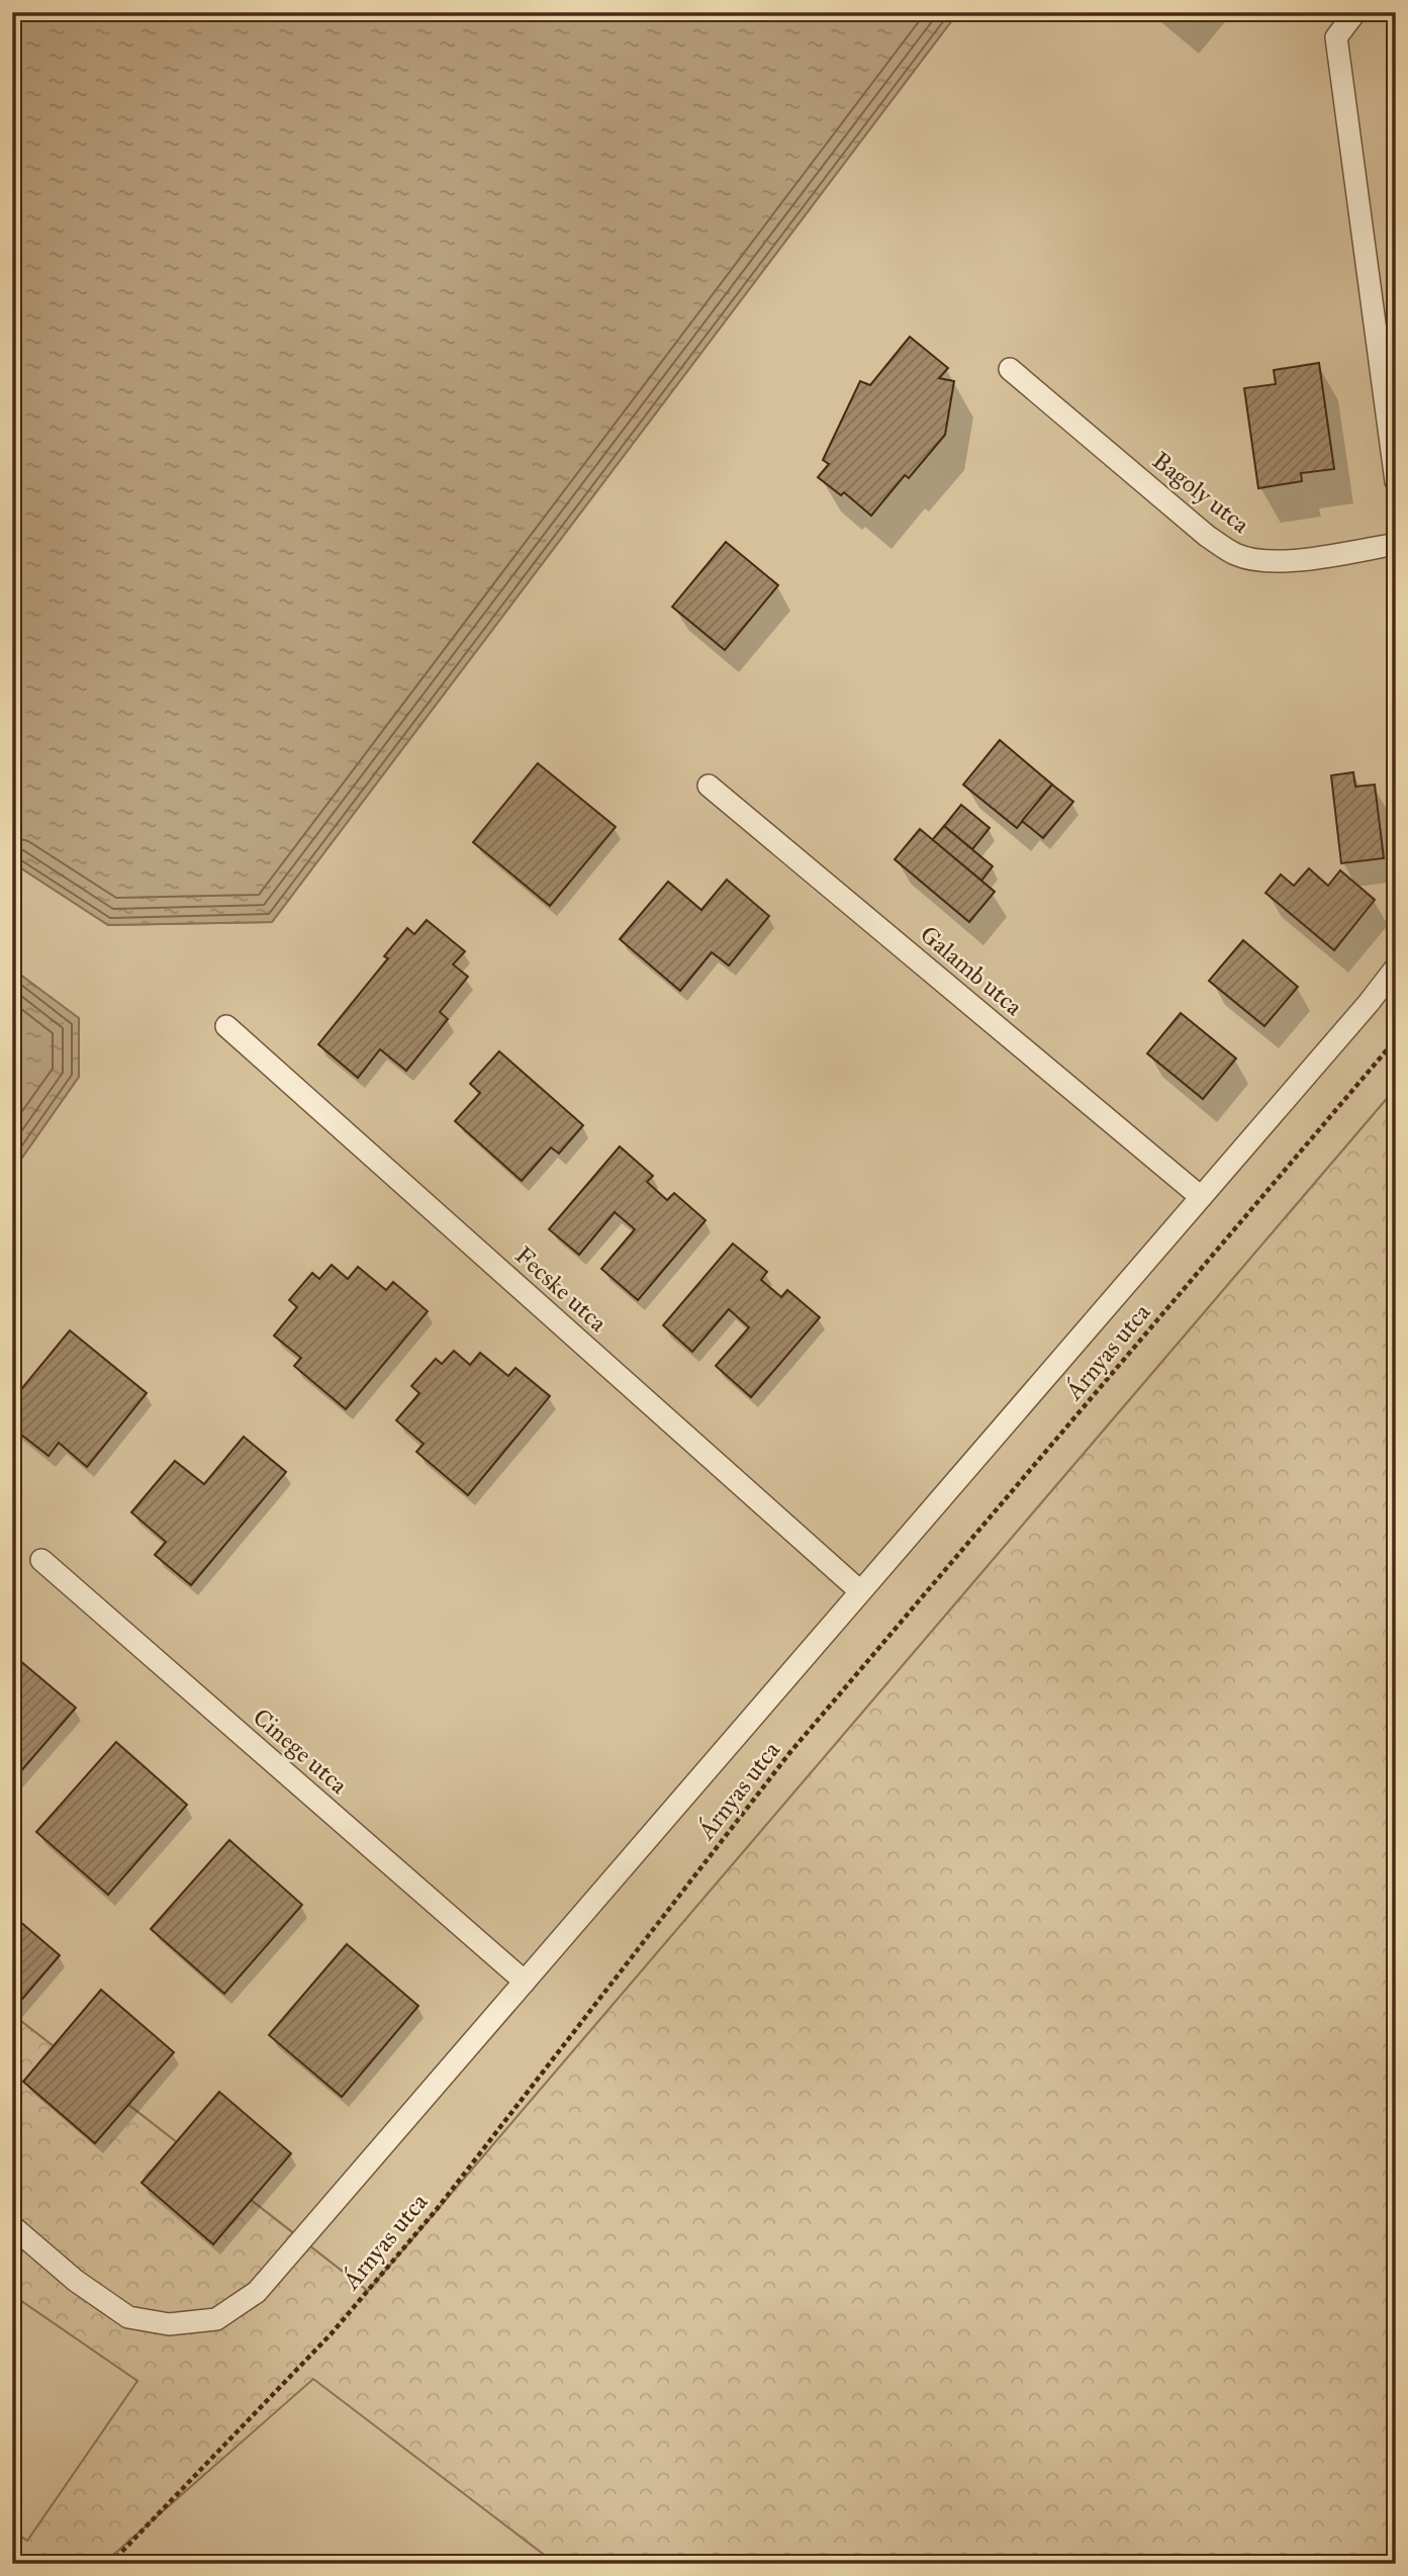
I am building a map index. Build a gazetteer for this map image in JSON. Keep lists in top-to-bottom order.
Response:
{
  "streets": {
    "lane": [
      "Bagoly utca",
      "Galamb utca",
      "Fecske utca",
      "Cinege utca"
    ],
    "path": ["Árnyas utca"]
  }
}
